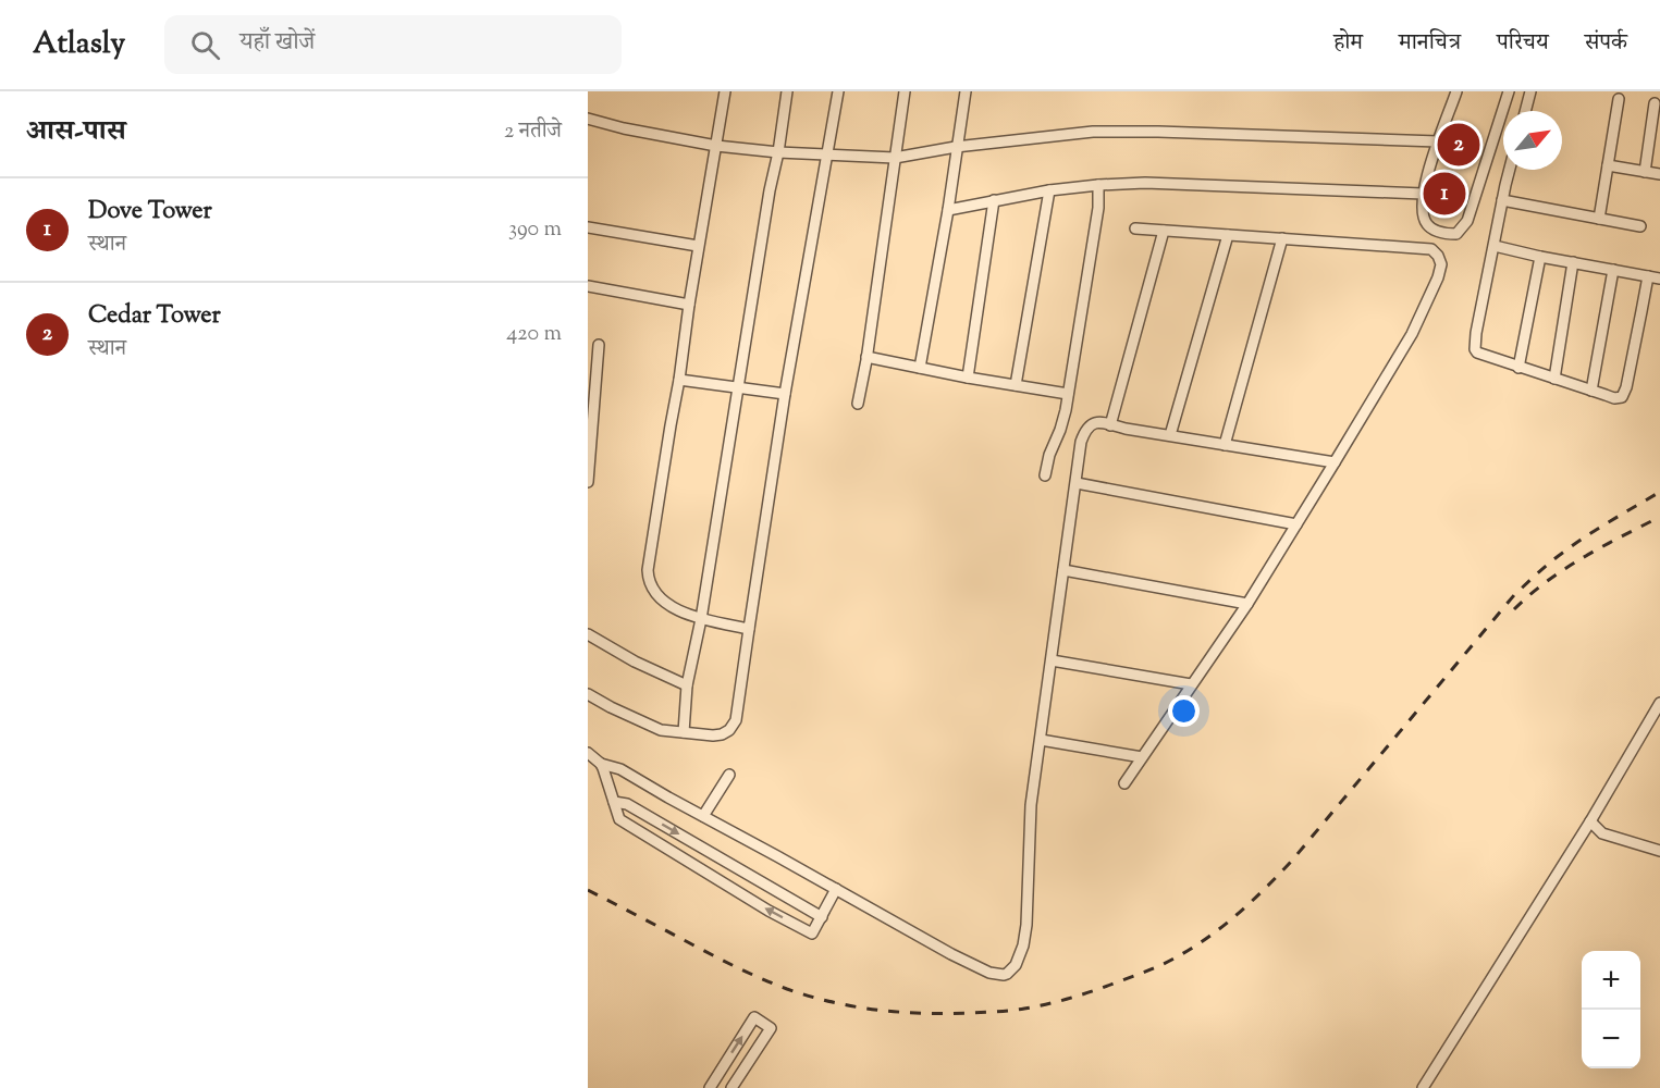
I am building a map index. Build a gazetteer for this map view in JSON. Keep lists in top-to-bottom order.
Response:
{
  "north": "top right",
  "page": {
    "header": "Atlasly",
    "search": "यहाँ खोजें",
    "nav": [
      "होम",
      "मानचित्र",
      "परिचय",
      "संपर्क"
    ],
    "heading": ["आस-पास", "2 नतीजे"],
    "pins": ["2", "1"],
    "list": [
      {
        "mark": "1",
        "name": "Dove Tower",
        "note": "स्थान",
        "value": "390 m"
      },
      {
        "mark": "2",
        "name": "Cedar Tower",
        "note": "स्थान",
        "value": "420 m"
      }
    ],
    "map_buttons": ["+", "−"]
  }
}
